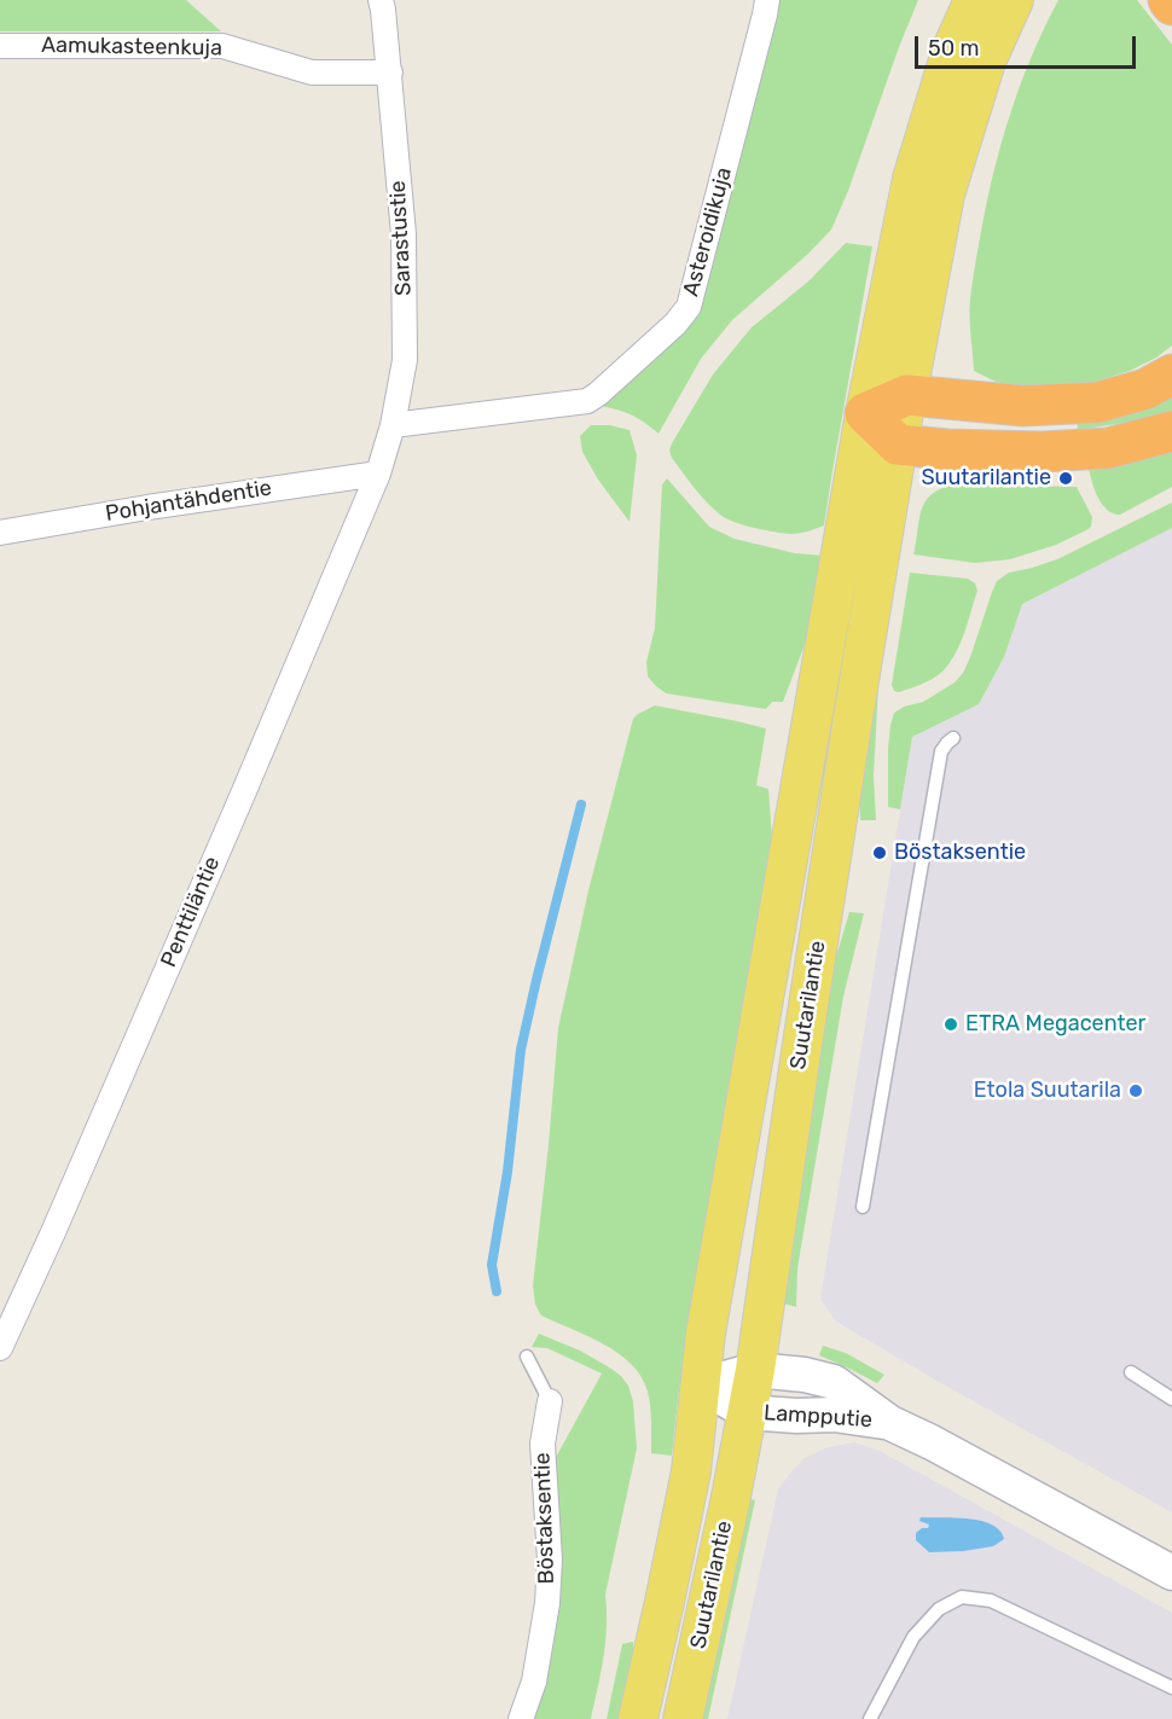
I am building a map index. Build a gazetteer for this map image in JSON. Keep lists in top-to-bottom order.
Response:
{
  "streets": {
    "main road": ["Suutarilantie"],
    "street": [
      "Aamukasteenkuja",
      "Asteroidikuja",
      "Sarastustie",
      "Pohjantähdentie",
      "Penttiläntie",
      "Lampputie",
      "Böstaksentie"
    ]
  },
  "crossings": [
    ["Aamukasteenkuja", "Sarastustie"],
    ["Asteroidikuja", "Sarastustie"],
    ["Sarastustie", "Pohjantähdentie"],
    ["Sarastustie", "Penttiläntie"],
    ["Pohjantähdentie", "Penttiläntie"],
    ["Suutarilantie", "Lampputie"]
  ],
  "places": [
    "Suutarilantie",
    "Böstaksentie",
    "ETRA Megacenter",
    "Etola Suutarila"
  ],
  "scale_bar": "50 m"
}
